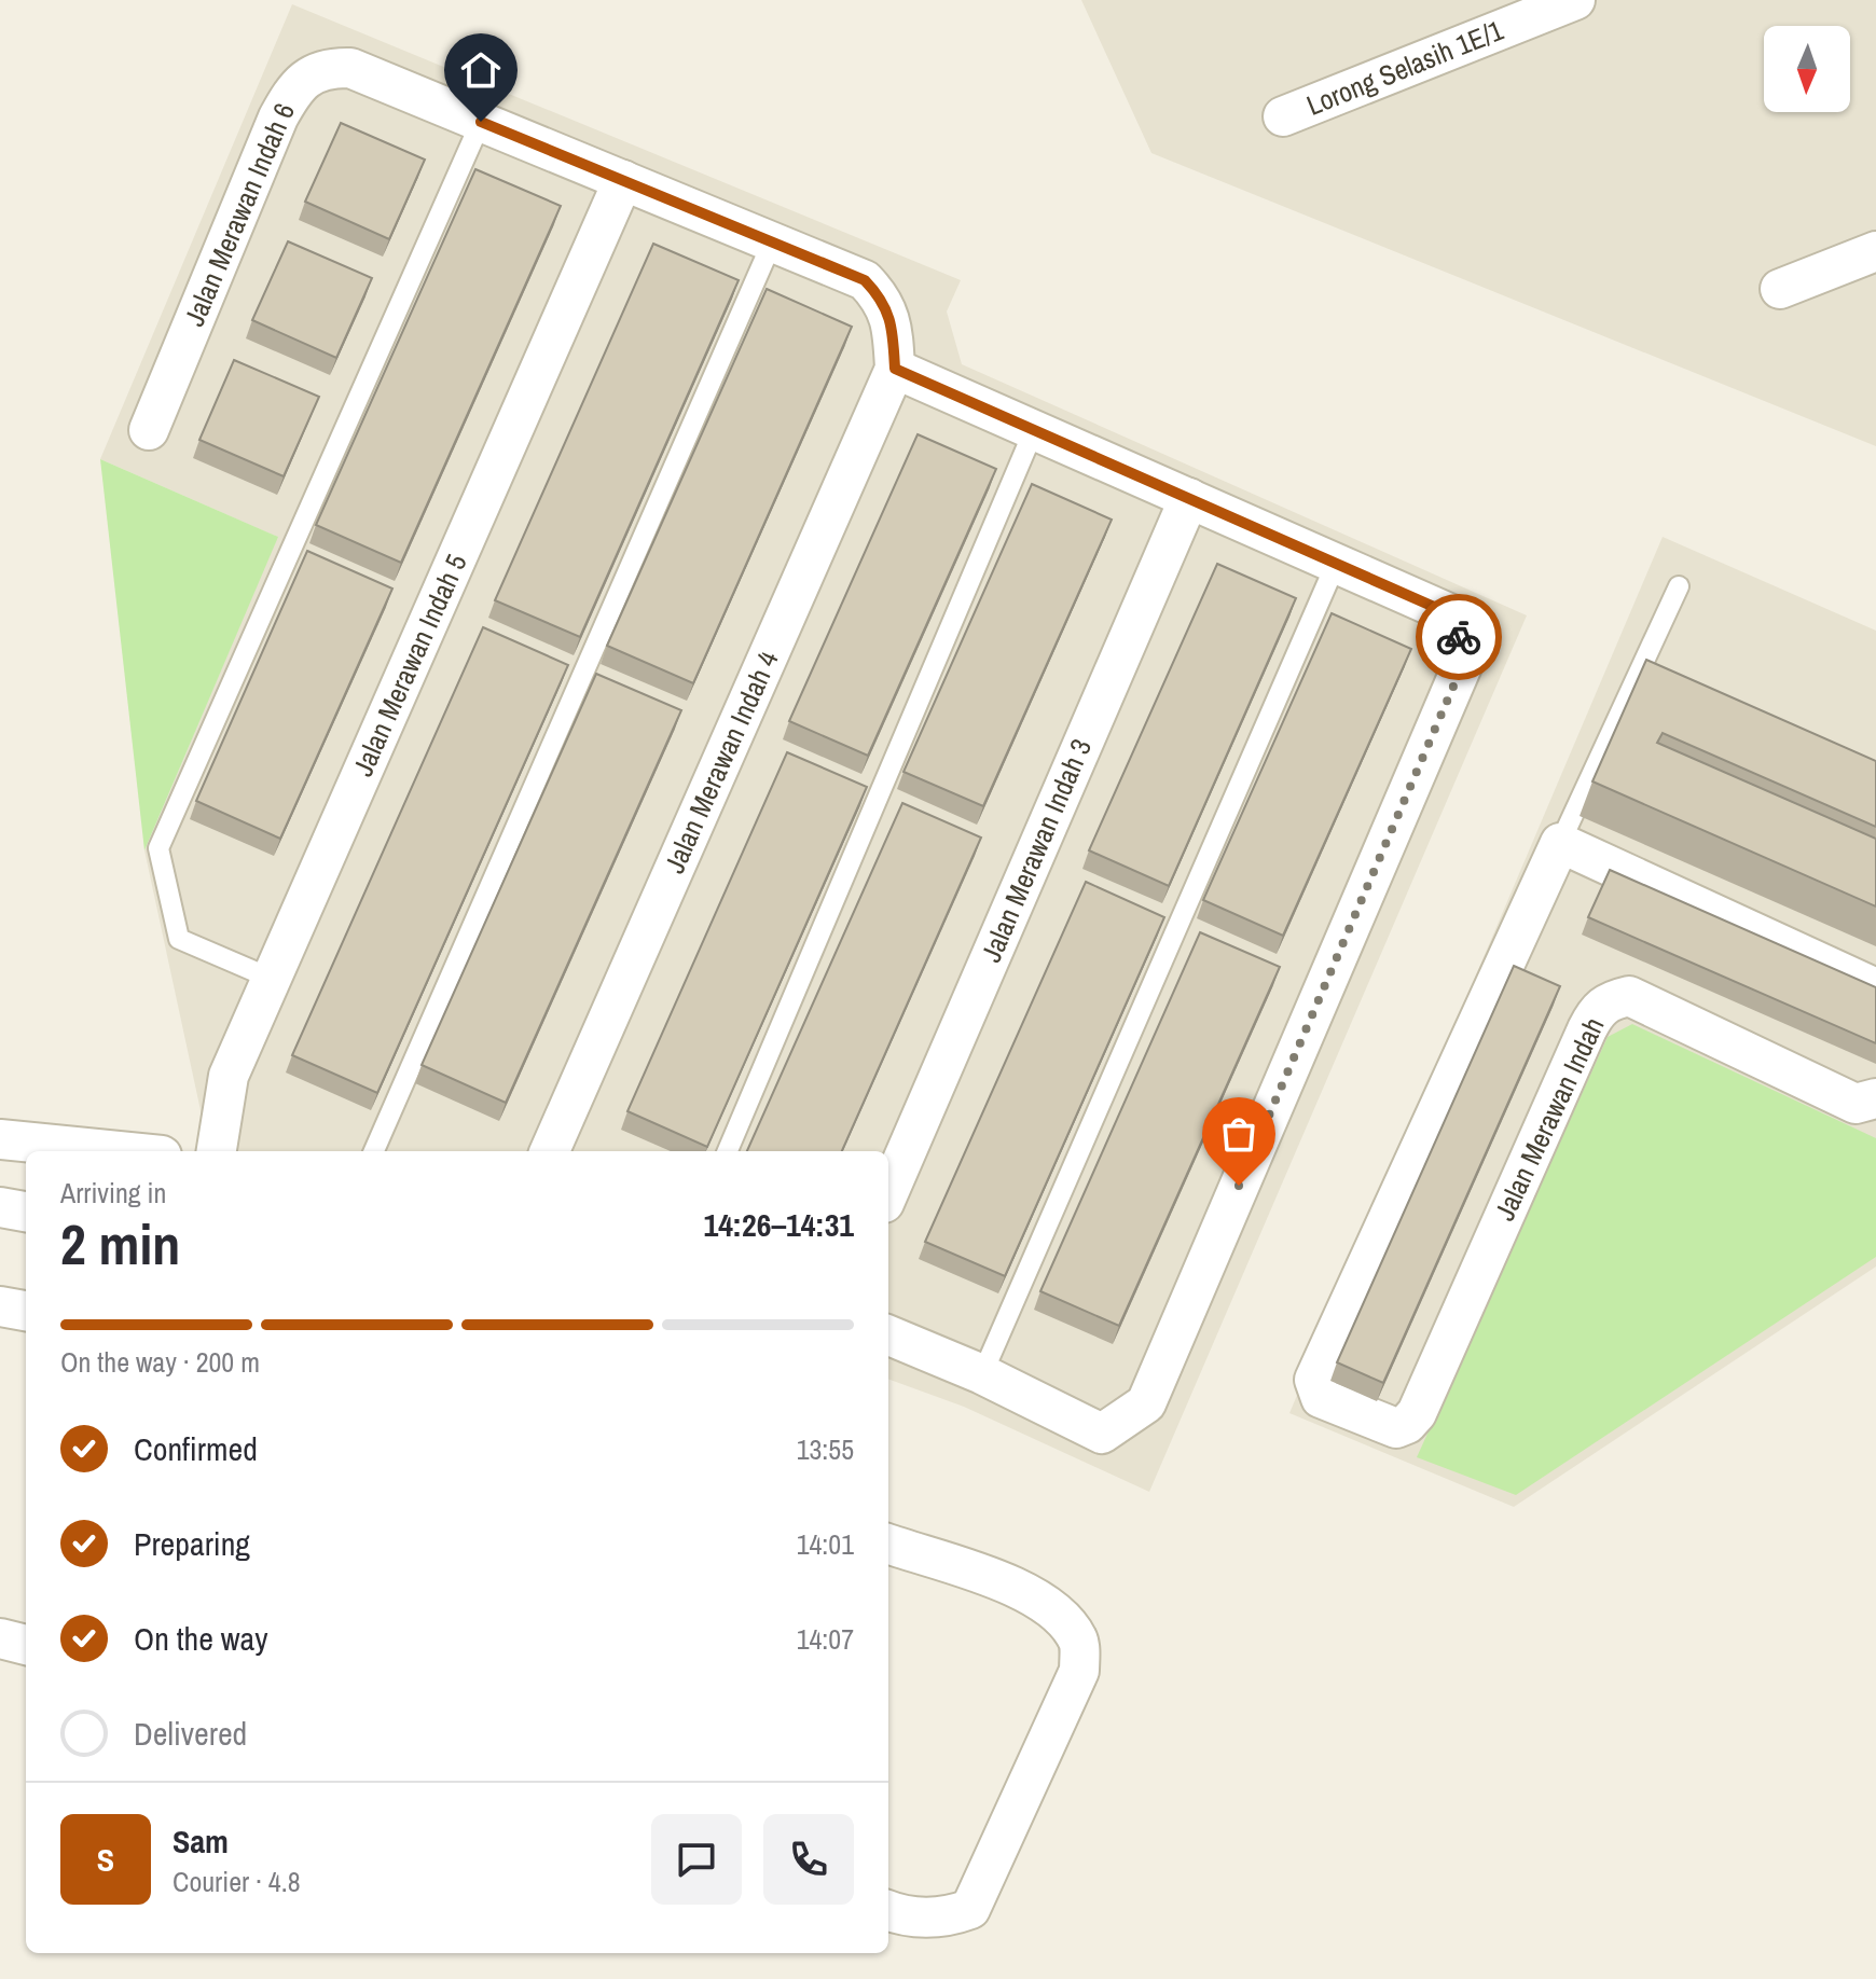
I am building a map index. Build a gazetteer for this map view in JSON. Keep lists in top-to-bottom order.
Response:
{
  "streets": {
    "street": [
      "Lorong Selasih 1E/1",
      "Jalan Merawan Indah 6",
      "Jalan Merawan Indah 5",
      "Jalan Merawan Indah 4",
      "Jalan Merawan Indah 3",
      "Jalan Merawan Indah"
    ]
  },
  "crossings": [
    ["Jalan Merawan Indah 6", "Jalan Merawan Indah 5"],
    ["Jalan Merawan Indah 6", "Jalan Merawan Indah 4"]
  ],
  "north": "bottom",
  "page": {
    "heading": ["2 min", "Arriving in", "14:26–14:31"],
    "panel": ["Sam", "Courier · 4.8"],
    "bar": "On the way · 200 m",
    "list": [
      ["Confirmed", "13:55"],
      ["Preparing", "14:01"],
      ["On the way", "14:07"],
      "Delivered"
    ],
    "round": "S"
  }
}
